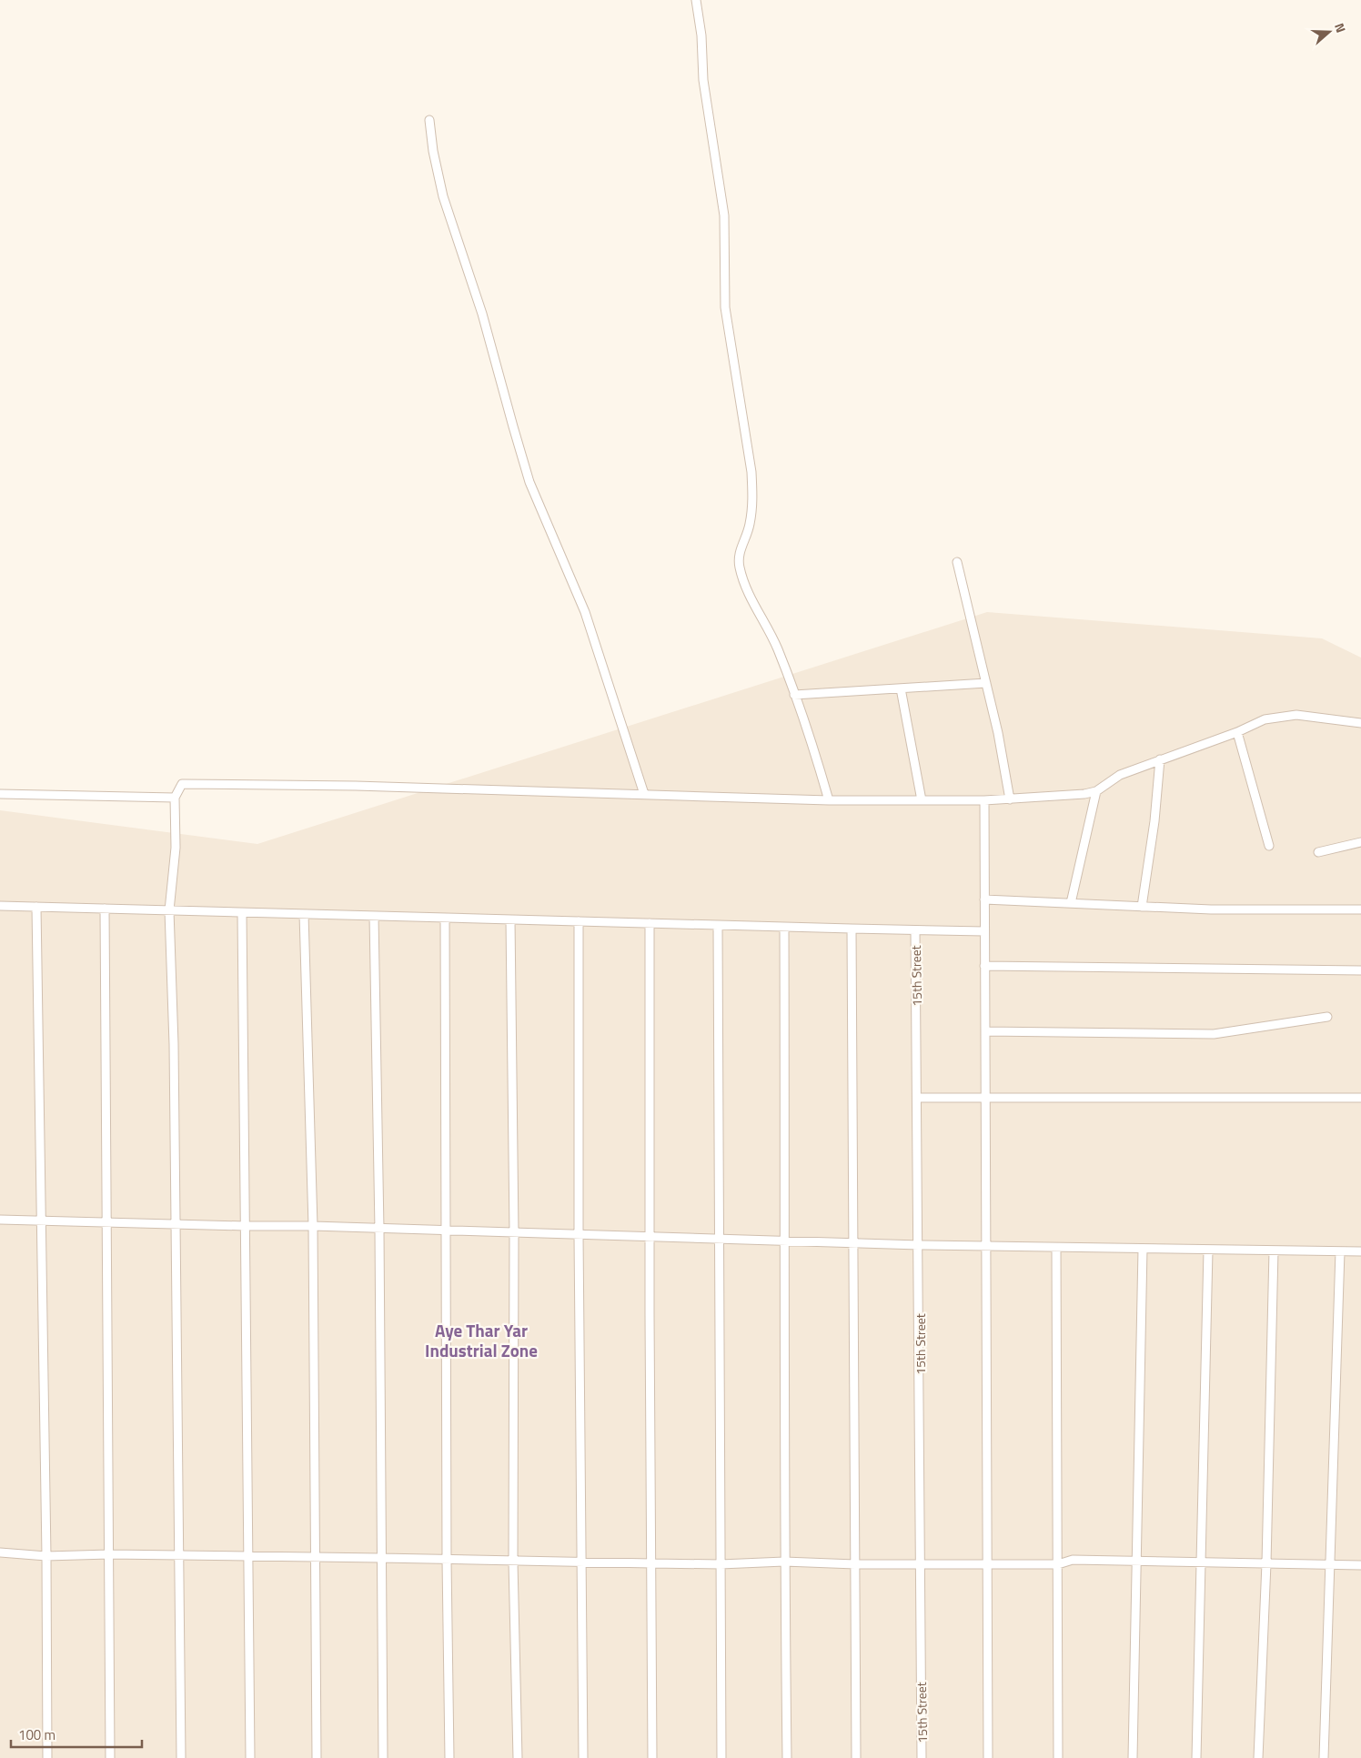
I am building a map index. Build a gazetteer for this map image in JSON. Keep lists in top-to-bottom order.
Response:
{
  "streets": {
    "street": ["15th Street"]
  },
  "districts": ["Aye Thar Yar Industrial Zone"],
  "scale_bar": "100 m",
  "north": "right"
}
